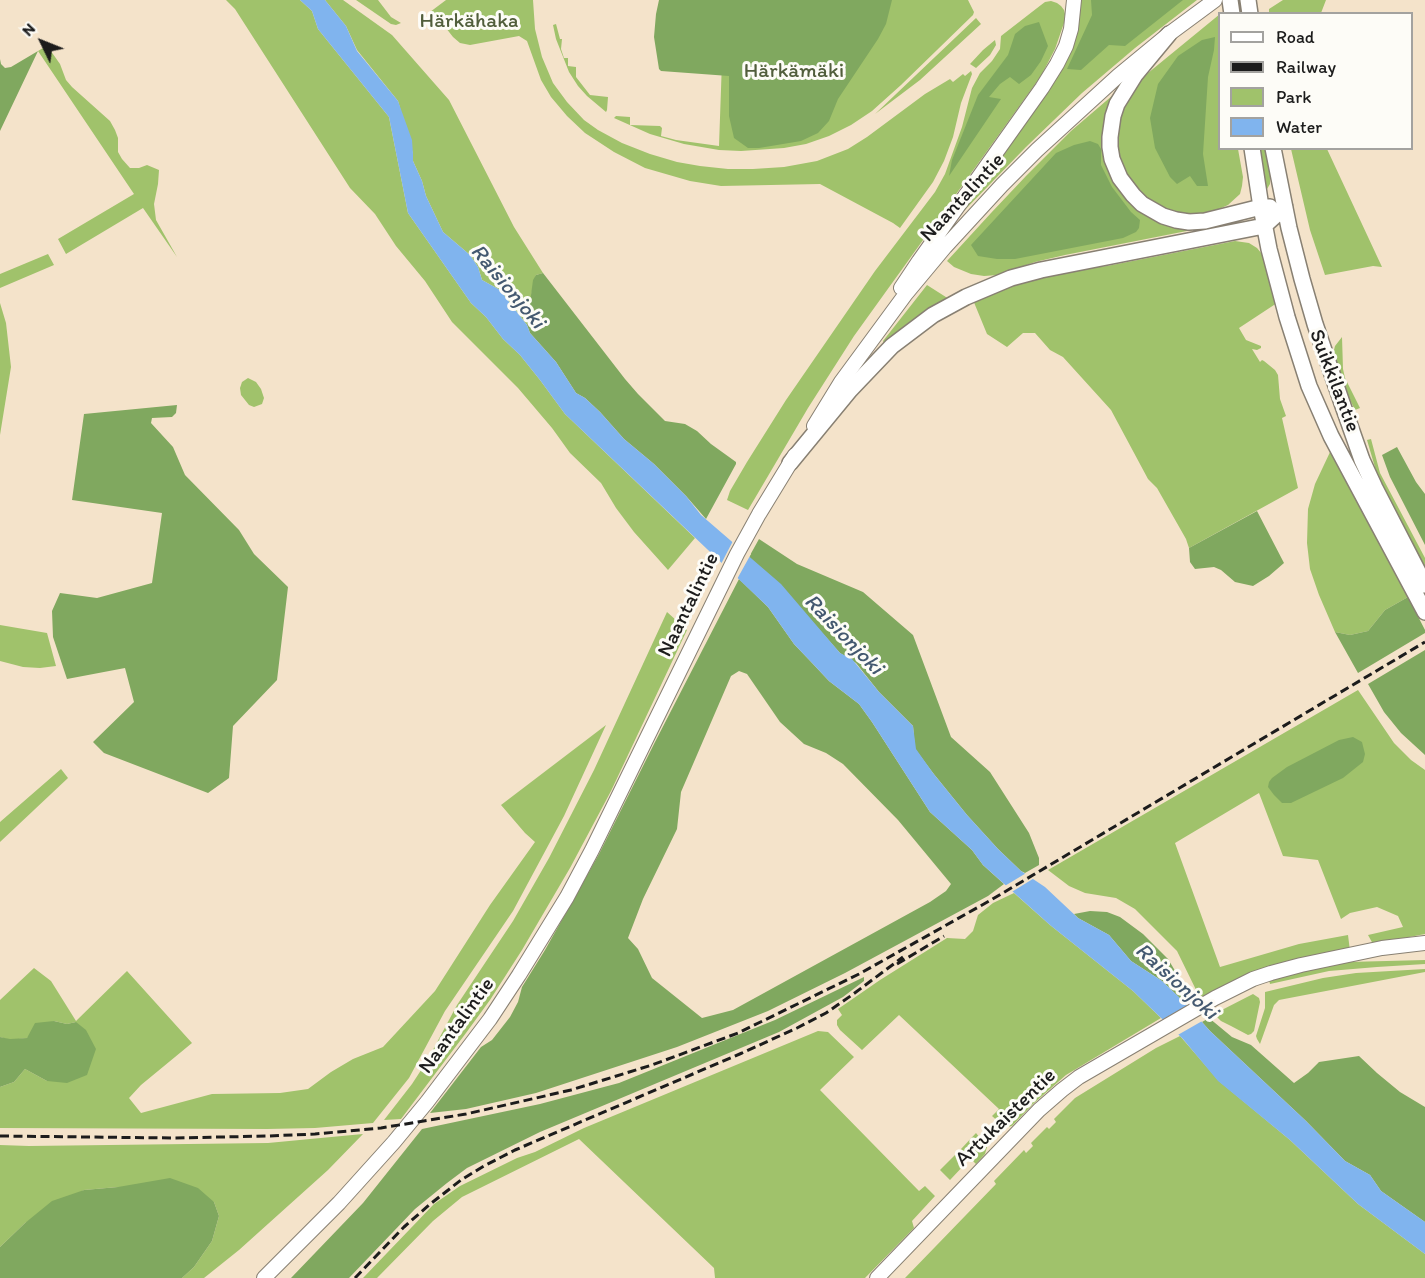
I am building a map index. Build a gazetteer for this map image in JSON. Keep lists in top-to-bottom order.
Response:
{
  "streets": {
    "main road": ["Naantalintie", "Suikkilantie", "Artukaistentie"]
  },
  "water": ["Raisionjoki"],
  "parks": ["Härkähaka", "Härkämäki"],
  "legend": [
    "Road",
    "Railway",
    "Park",
    "Water"
  ],
  "north": "top left"
}
